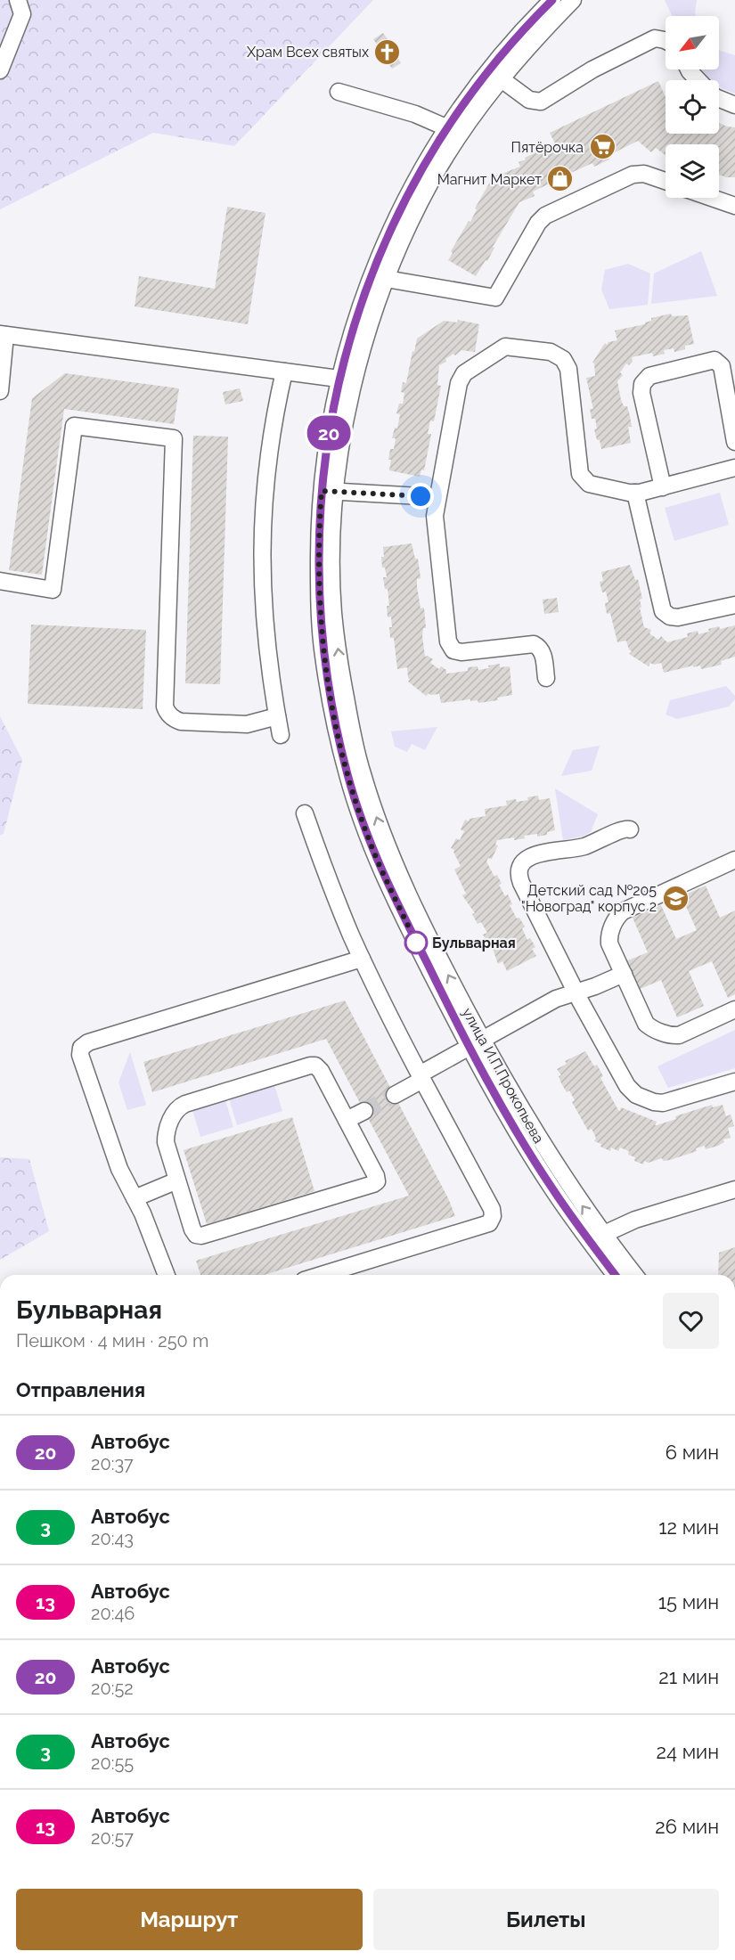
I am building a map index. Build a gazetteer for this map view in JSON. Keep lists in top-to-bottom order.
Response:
{
  "streets": {
    "street": ["улица И.П.Прокопьева"]
  },
  "places": {
    "church": ["Храм Всех святых"],
    "supermarket": ["Пятёрочка"],
    "shop": ["Магнит Маркет"],
    "school or university": ["Детский сад №205 \"Новоград\" корпус 2"],
    "other": ["Бульварная"]
  },
  "lines": ["bus line 20"],
  "north": "bottom left",
  "page": {
    "on_map": "20",
    "heading": [
      ["Бульварная", "Пешком · 4 мин · 250 m"],
      "Отправления"
    ],
    "list": [
      {
        "mark": "20",
        "name": "Автобус",
        "note": "20:37",
        "value": "6 мин"
      },
      {
        "mark": "3",
        "name": "Автобус",
        "note": "20:43",
        "value": "12 мин"
      },
      {
        "mark": "13",
        "name": "Автобус",
        "note": "20:46",
        "value": "15 мин"
      },
      {
        "mark": "20",
        "name": "Автобус",
        "note": "20:52",
        "value": "21 мин"
      },
      {
        "mark": "3",
        "name": "Автобус",
        "note": "20:55",
        "value": "24 мин"
      },
      {
        "mark": "13",
        "name": "Автобус",
        "note": "20:57",
        "value": "26 мин"
      }
    ],
    "buttons": ["Маршрут", "Билеты"]
  }
}
